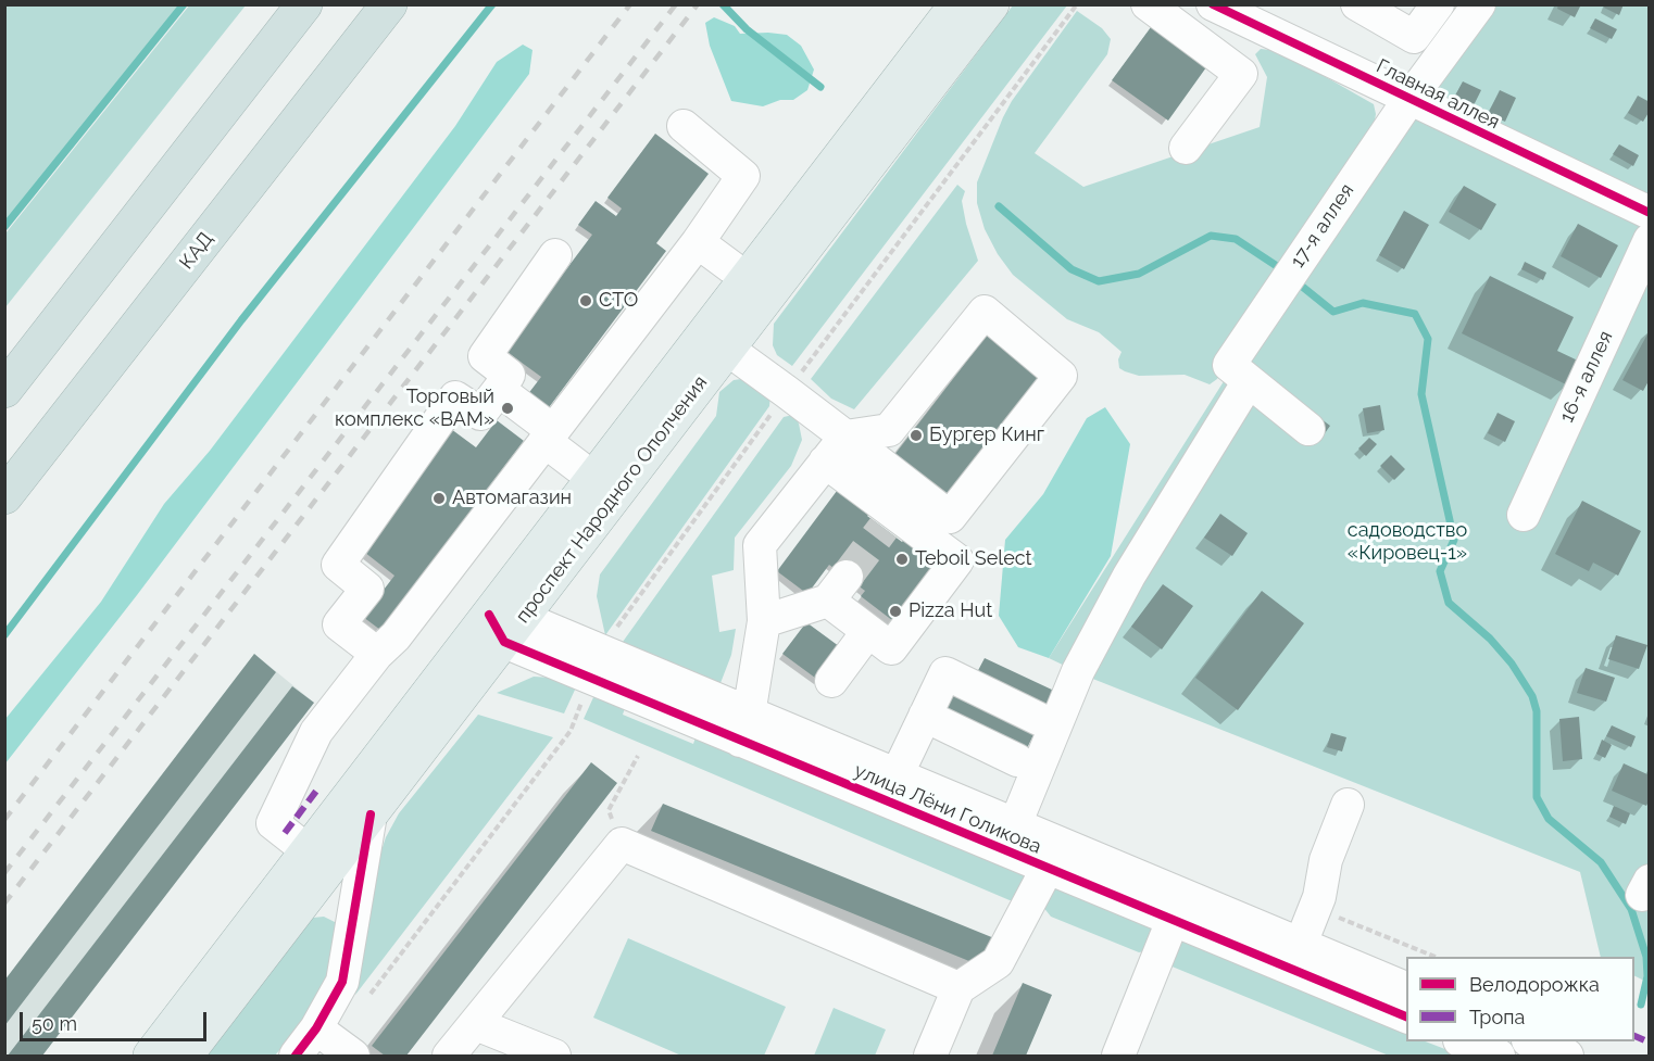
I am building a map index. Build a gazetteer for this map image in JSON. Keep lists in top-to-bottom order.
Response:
{
  "streets": {
    "highway": ["КАД"],
    "main road": ["проспект Народного Ополчения"],
    "street": [
      "Главная аллея",
      "17-я аллея",
      "16-я аллея",
      "улица Лёни Голикова"
    ]
  },
  "crossings": [
    ["Главная аллея", "17-я аллея"],
    ["проспект Народного Ополчения", "улица Лёни Голикова"]
  ],
  "parks": ["садоводство «Кировец-1»"],
  "places": [
    "СТО",
    "Торговый комплекс «ВАМ»",
    "Бургер Кинг",
    "Автомагазин",
    "Teboil Select",
    "Pizza Hut"
  ],
  "legend": ["Велодорожка", "Тропа"],
  "scale_bar": "50 m"
}
